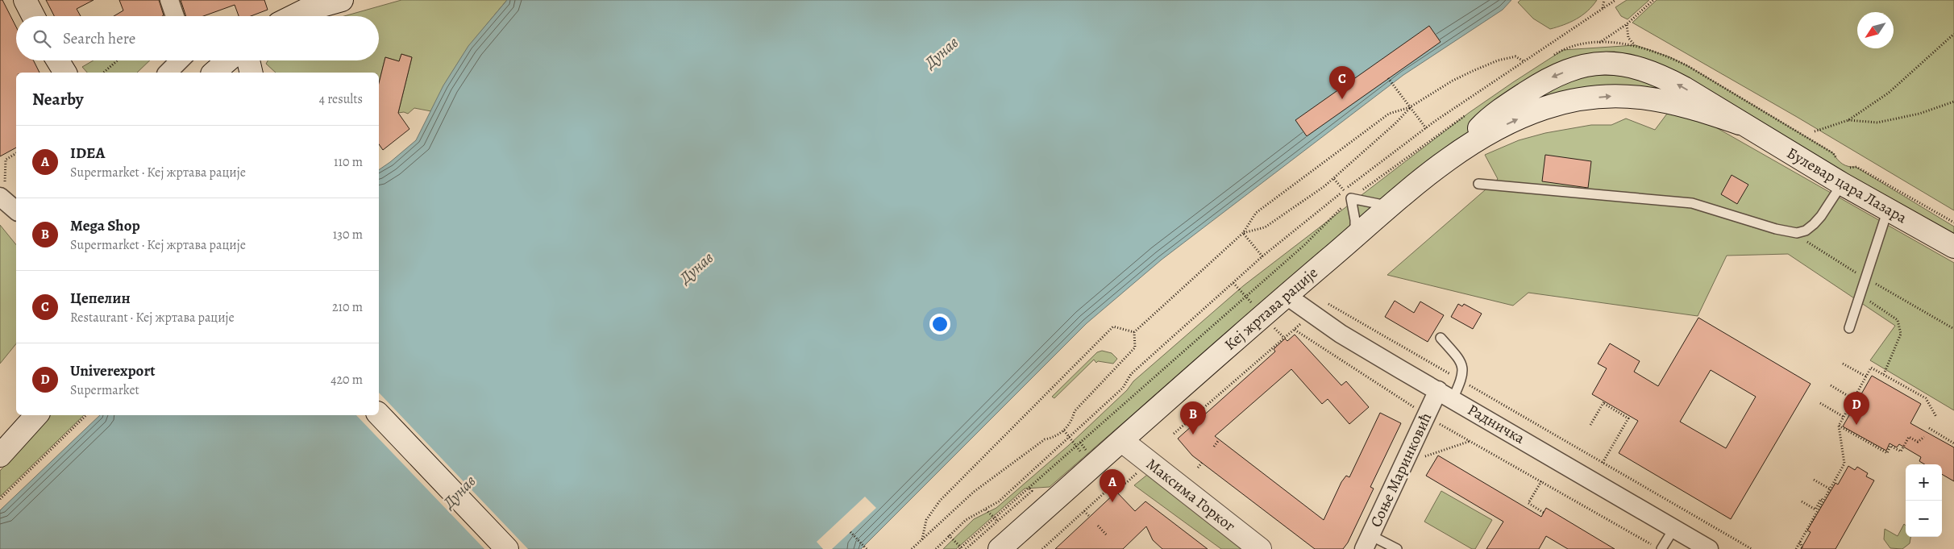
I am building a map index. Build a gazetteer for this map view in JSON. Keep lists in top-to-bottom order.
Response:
{
  "streets": {
    "main road": ["Булевар цара Лазара", "Кеј жртава рације", "Максима Горког"],
    "street": ["Радничка", "Соње Маринковић"]
  },
  "crossings": [
    ["Булевар цара Лазара", "Кеј жртава рације"],
    ["Кеј жртава рације", "Радничка"],
    ["Кеј жртава рације", "Максима Горког"],
    ["Радничка", "Соње Маринковић"]
  ],
  "water": ["Дунав"],
  "north": "bottom left",
  "page": {
    "search": "Search here",
    "pins": [
      "C",
      "D",
      "B",
      "A"
    ],
    "heading": ["Nearby", "4 results"],
    "list": [
      {
        "mark": "A",
        "name": "IDEA",
        "note": "Supermarket · Кеј жртава рације",
        "value": "110 m"
      },
      {
        "mark": "B",
        "name": "Mega Shop",
        "note": "Supermarket · Кеј жртава рације",
        "value": "130 m"
      },
      {
        "mark": "C",
        "name": "Цепелин",
        "note": "Restaurant · Кеј жртава рације",
        "value": "210 m"
      },
      {
        "mark": "D",
        "name": "Univerexport",
        "note": "Supermarket",
        "value": "420 m"
      }
    ],
    "map_buttons": ["+", "−"]
  }
}
